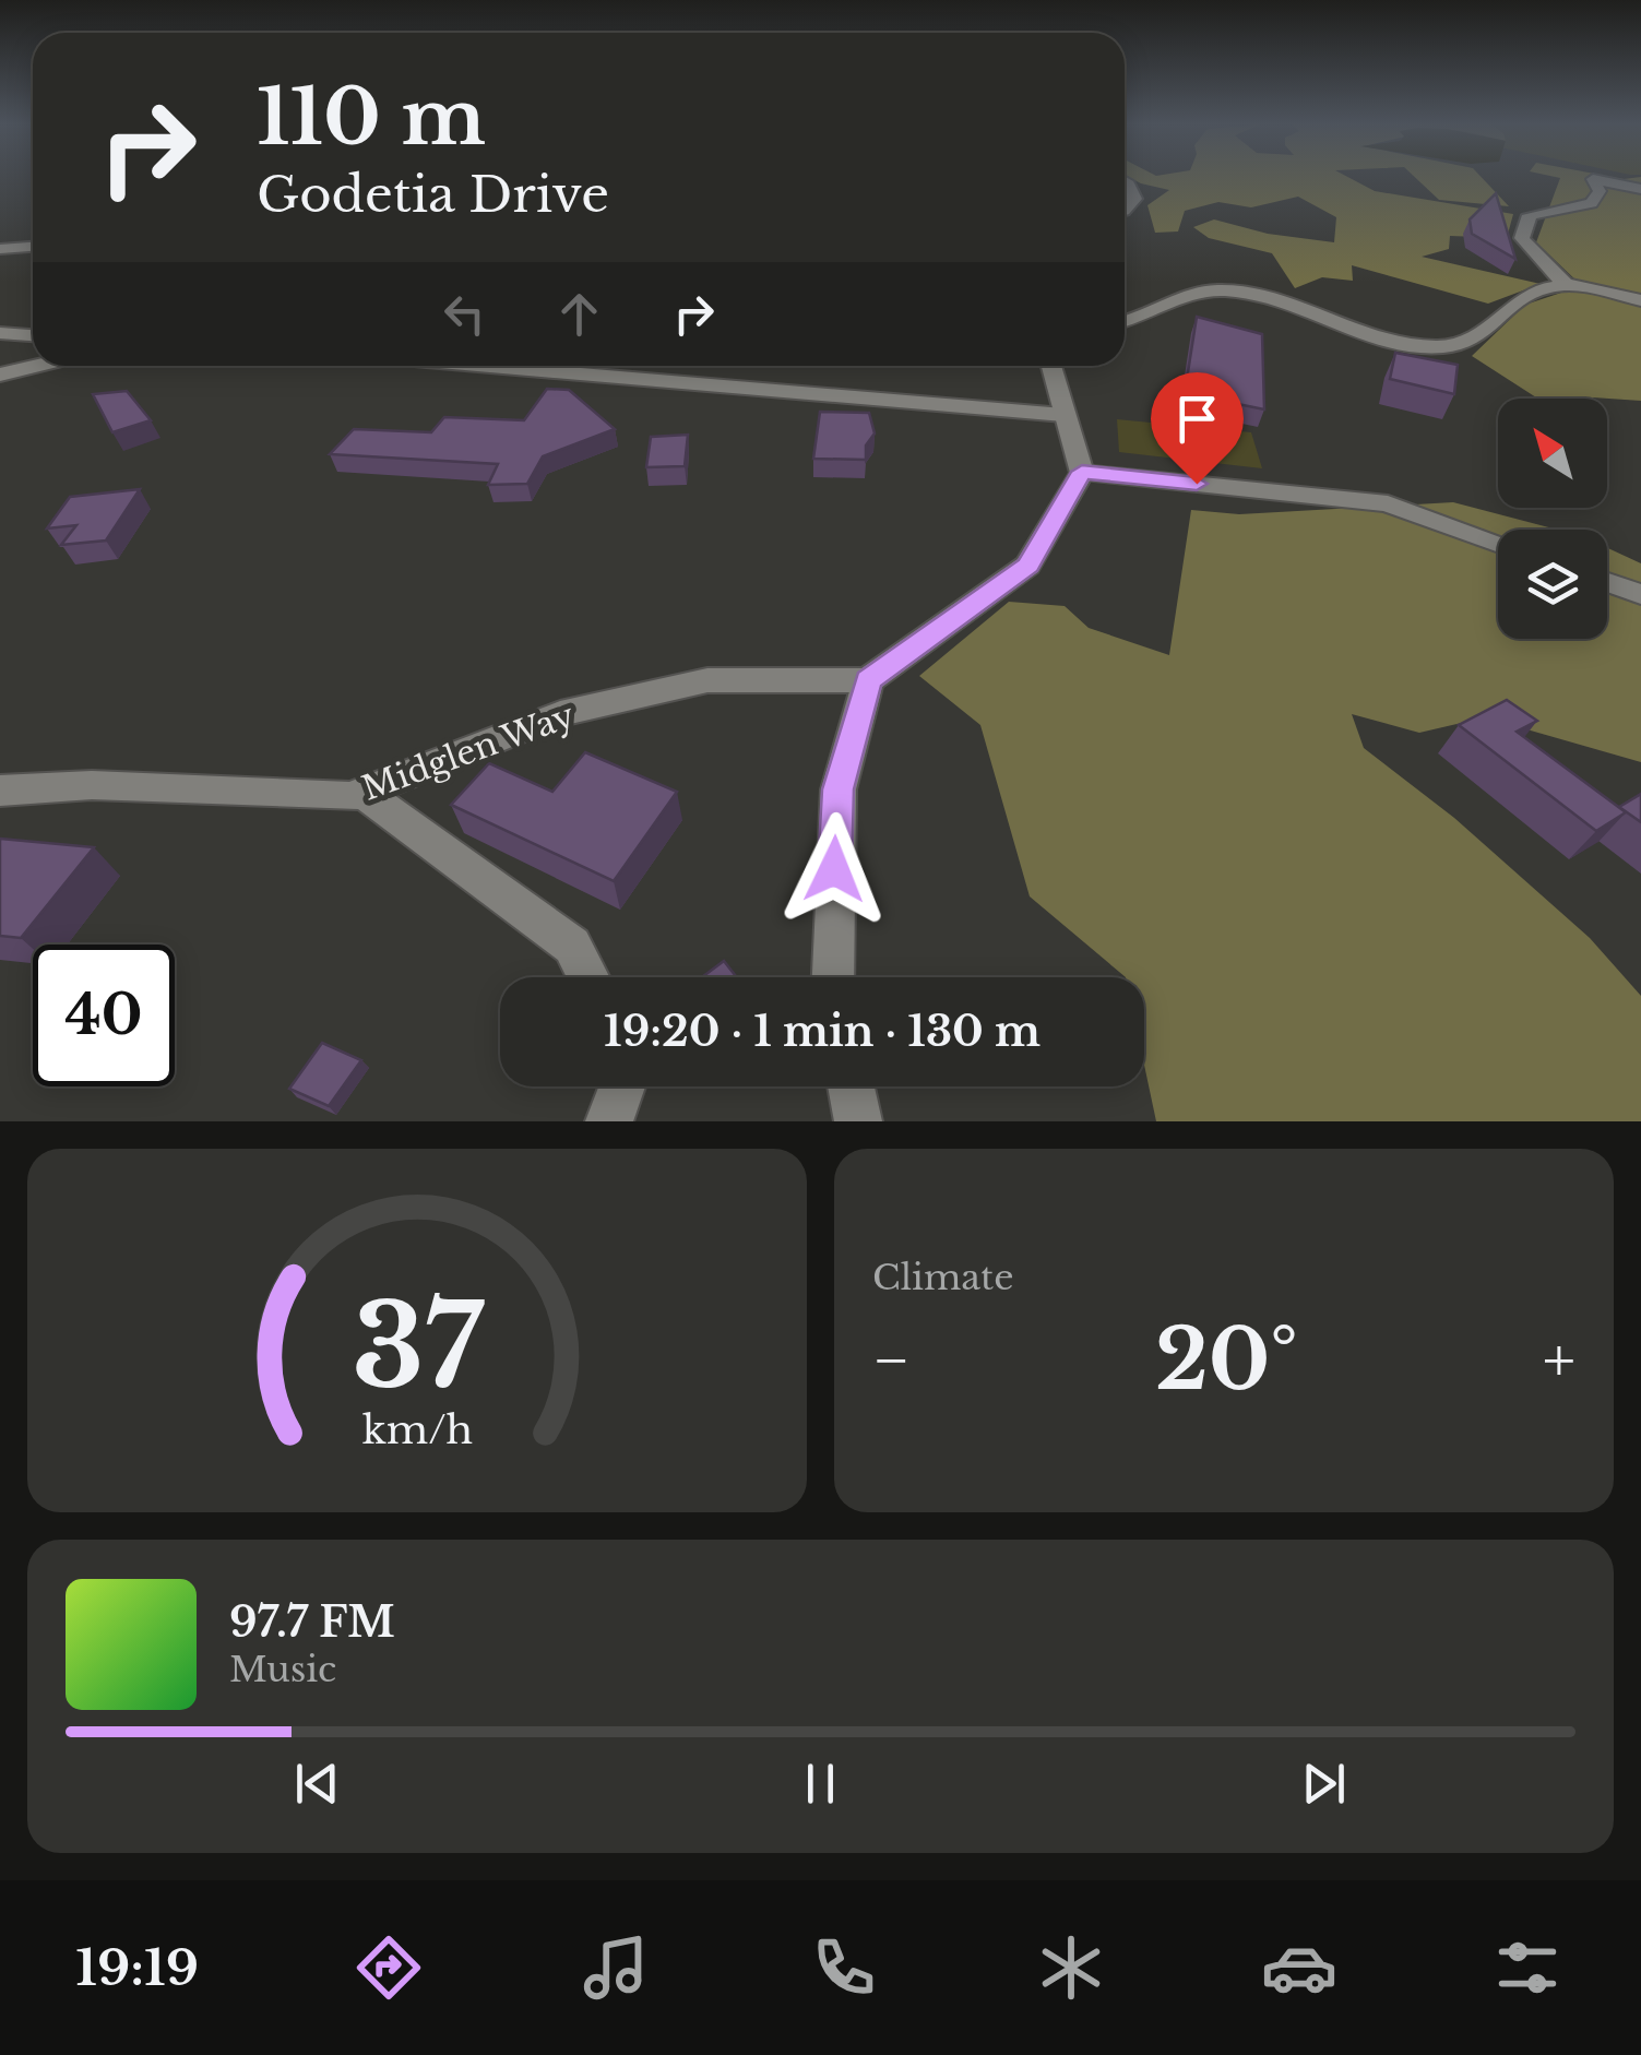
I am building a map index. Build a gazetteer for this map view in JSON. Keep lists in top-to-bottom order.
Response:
{
  "streets": {
    "street": ["Midglen Way"]
  },
  "north": "top left",
  "page": {
    "turn": ["110 m", "Godetia Drive"],
    "limit": "40",
    "trip": "19:20 · 1 min · 130 m",
    "tile": "Climate",
    "heat": ["−", "20°", "+"],
    "song": ["97.7 FM", "Music"],
    "tabs": "19:19",
    "gauge": ["37", "km/h"]
  }
}
